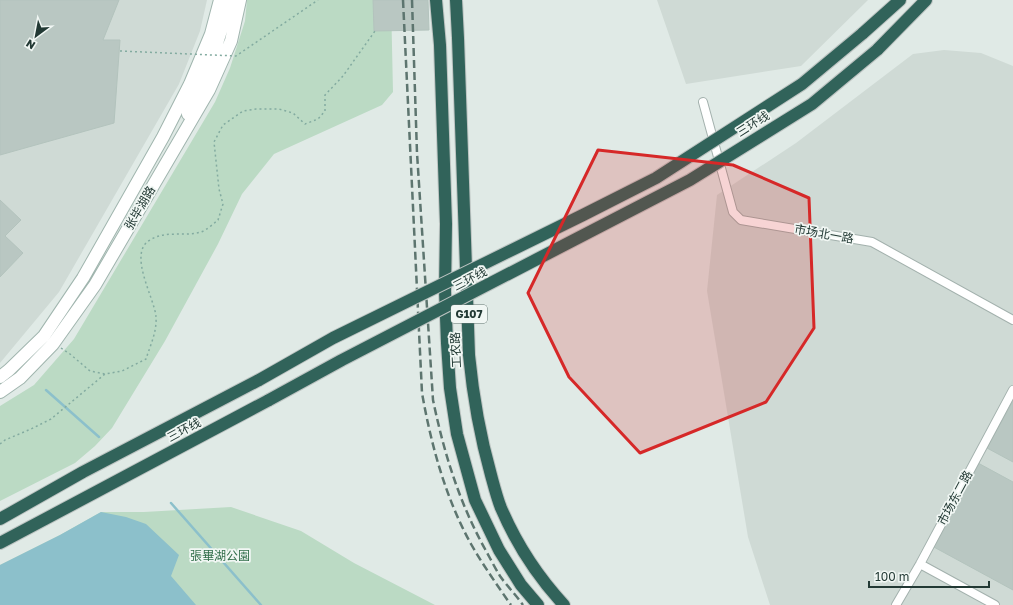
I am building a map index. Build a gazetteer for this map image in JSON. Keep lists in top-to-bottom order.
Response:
{
  "streets": {
    "highway": ["三环线", "G107", "工农路"],
    "main road": ["张毕湖路"],
    "street": ["市场北一路", "市场东二路"]
  },
  "parks": ["張畢湖公園"],
  "scale_bar": "100 m",
  "north": "bottom left"
}
